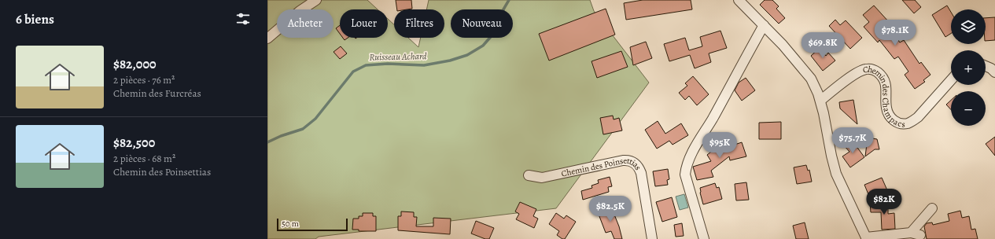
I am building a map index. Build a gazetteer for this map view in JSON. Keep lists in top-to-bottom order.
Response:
{
  "streets": {
    "street": ["Chemin des Champacs", "Chemin des Poinsettias"]
  },
  "water": ["Ruisseau Achard"],
  "scale_bar": "50 m",
  "page": {
    "heading": "6 biens",
    "map_buttons": ["+", "−"],
    "chip": [
      "Acheter",
      "Louer",
      "Filtres",
      "Nouveau"
    ],
    "price": [
      "$78.1K",
      "$69.8K",
      "$75.7K",
      "$95K",
      "$82K",
      "$82.5K"
    ],
    "list": [
      {
        "name": "$82,000",
        "note": "2 pièces · 76 m² · Chemin des Furcréas"
      },
      {
        "name": "$82,500",
        "note": "2 pièces · 68 m² · Chemin des Poinsettias"
      }
    ],
    "scale": "50 m"
  }
}
